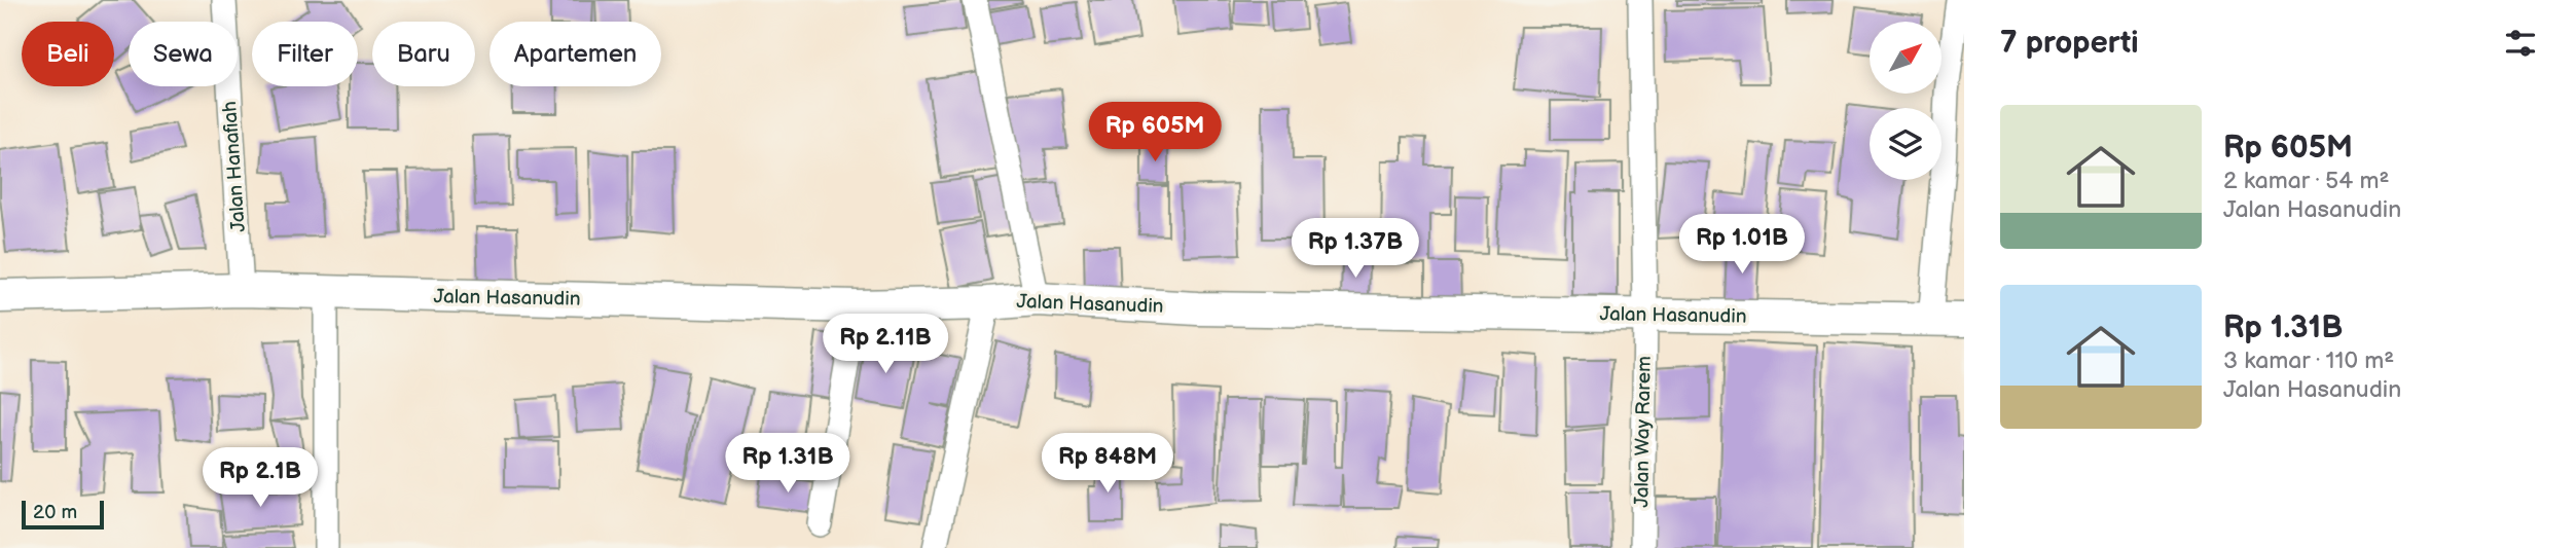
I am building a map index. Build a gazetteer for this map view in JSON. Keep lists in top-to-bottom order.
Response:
{
  "streets": {
    "main road": ["Jalan Hasanudin"],
    "street": ["Jalan Hanafiah", "Jalan Way Rarem"]
  },
  "crossings": [
    ["Jalan Hanafiah", "Jalan Hasanudin"],
    ["Jalan Hasanudin", "Jalan Way Rarem"]
  ],
  "scale_bar": "20 m",
  "north": "top right",
  "page": {
    "heading": "7 properti",
    "chip": [
      "Beli",
      "Sewa",
      "Filter",
      "Baru",
      "Apartemen"
    ],
    "list": [
      {
        "name": "Rp 605M",
        "note": "2 kamar · 54 m² · Jalan Hasanudin"
      },
      {
        "name": "Rp 1.31B",
        "note": "3 kamar · 110 m² · Jalan Hasanudin"
      }
    ],
    "price": [
      "Rp 605M",
      "Rp 1.01B",
      "Rp 1.37B",
      "Rp 2.11B",
      "Rp 1.31B",
      "Rp 848M",
      "Rp 2.1B"
    ],
    "scale": "20 m"
  }
}
